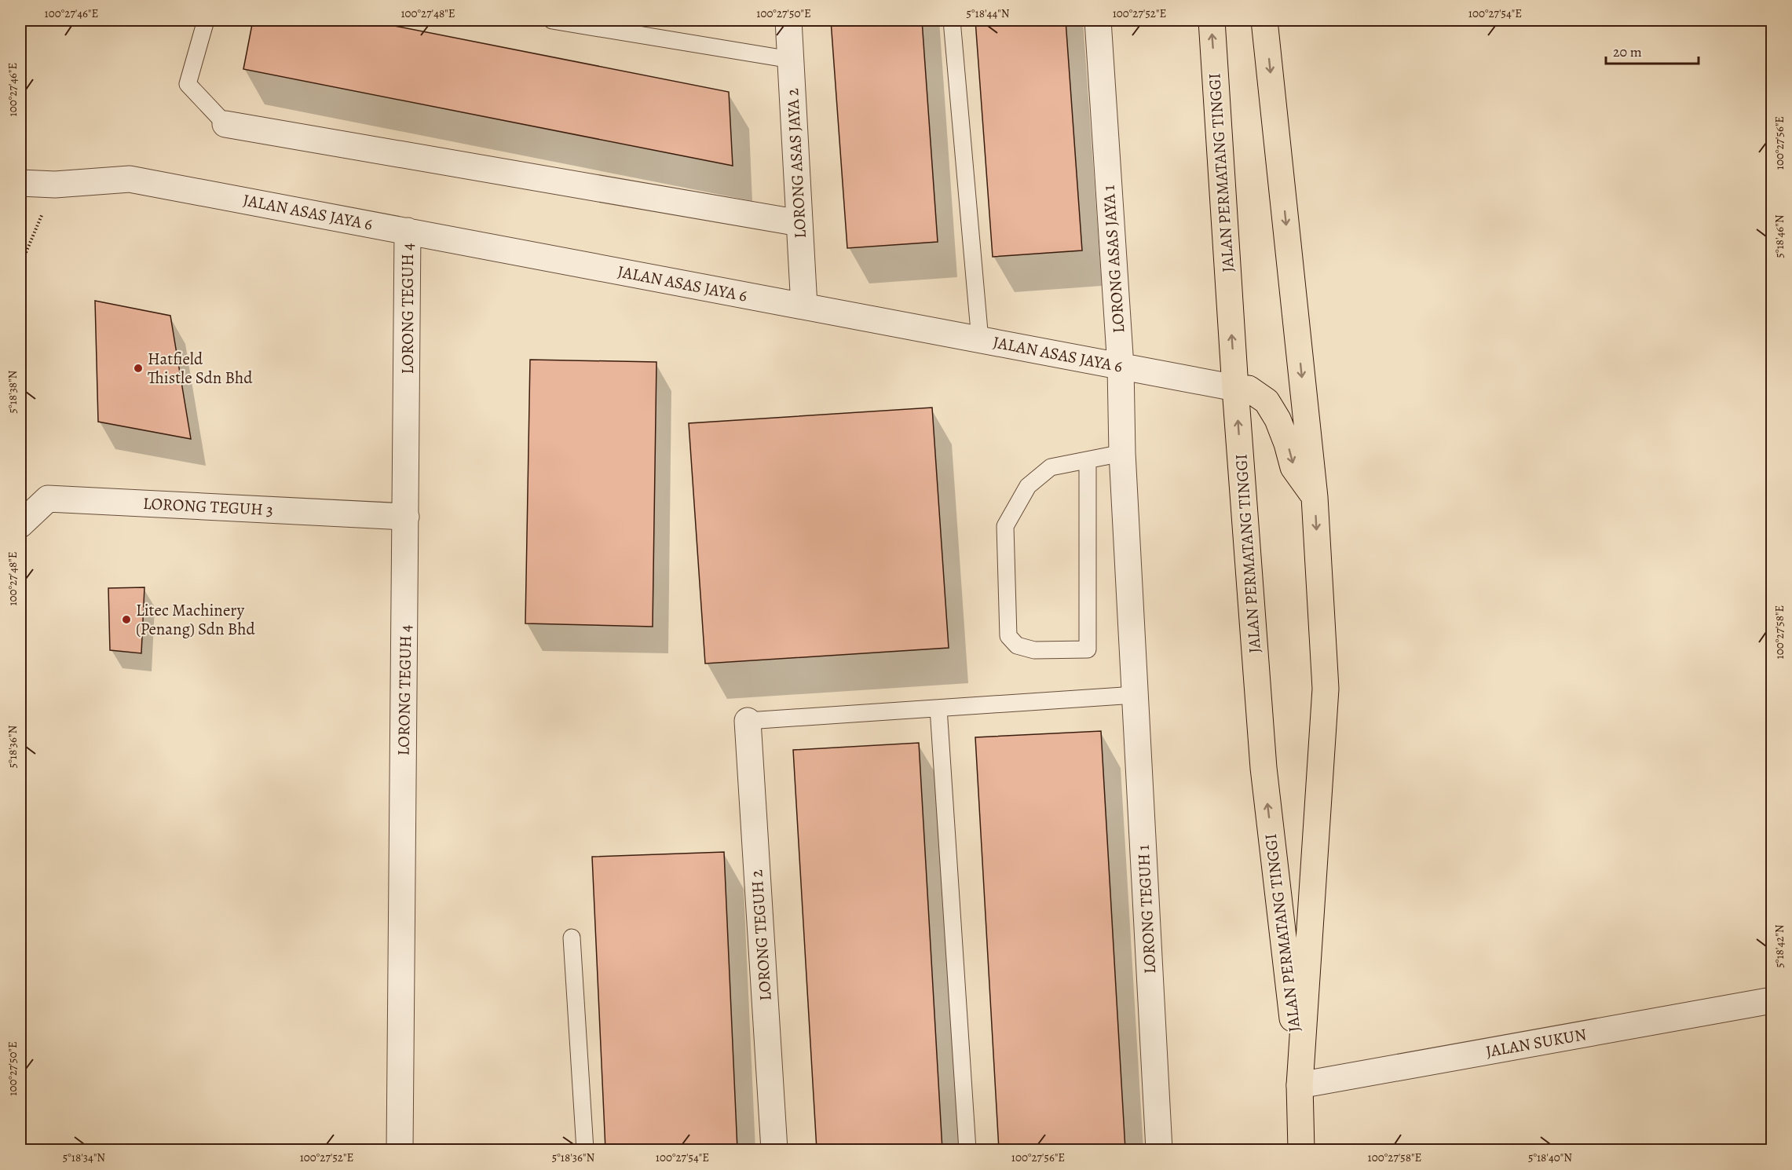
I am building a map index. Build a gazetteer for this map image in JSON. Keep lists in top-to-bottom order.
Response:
{
  "streets": {
    "highway": ["JALAN PERMATANG TINGGI"],
    "street": [
      "LORONG ASAS JAYA 2",
      "JALAN ASAS JAYA 6",
      "LORONG ASAS JAYA 1",
      "LORONG TEGUH 4",
      "LORONG TEGUH 3",
      "LORONG TEGUH 1",
      "LORONG TEGUH 2",
      "JALAN SUKUN"
    ]
  },
  "crossings": [
    ["LORONG ASAS JAYA 2", "JALAN ASAS JAYA 6"],
    ["JALAN PERMATANG TINGGI", "JALAN ASAS JAYA 6"],
    ["JALAN PERMATANG TINGGI", "JALAN SUKUN"],
    ["JALAN ASAS JAYA 6", "LORONG ASAS JAYA 1"],
    ["JALAN ASAS JAYA 6", "LORONG TEGUH 4"],
    ["LORONG ASAS JAYA 1", "LORONG TEGUH 1"],
    ["LORONG TEGUH 4", "LORONG TEGUH 3"]
  ],
  "places": ["Hatfield Thistle Sdn Bhd", "Litec Machinery (Penang) Sdn Bhd"],
  "scale_bar": "20 m",
  "coordinates": [
    "100°27'46\"E",
    "100°27'48\"E",
    "100°27'50\"E",
    "5°18'44\"N",
    "100°27'52\"E",
    "100°27'54\"E",
    "100°27'56\"E",
    "5°18'46\"N",
    "5°18'38\"N",
    "100°27'58\"E",
    "5°18'36\"N",
    "5°18'42\"N",
    "5°18'34\"N",
    "5°18'40\"N"
  ]
}
